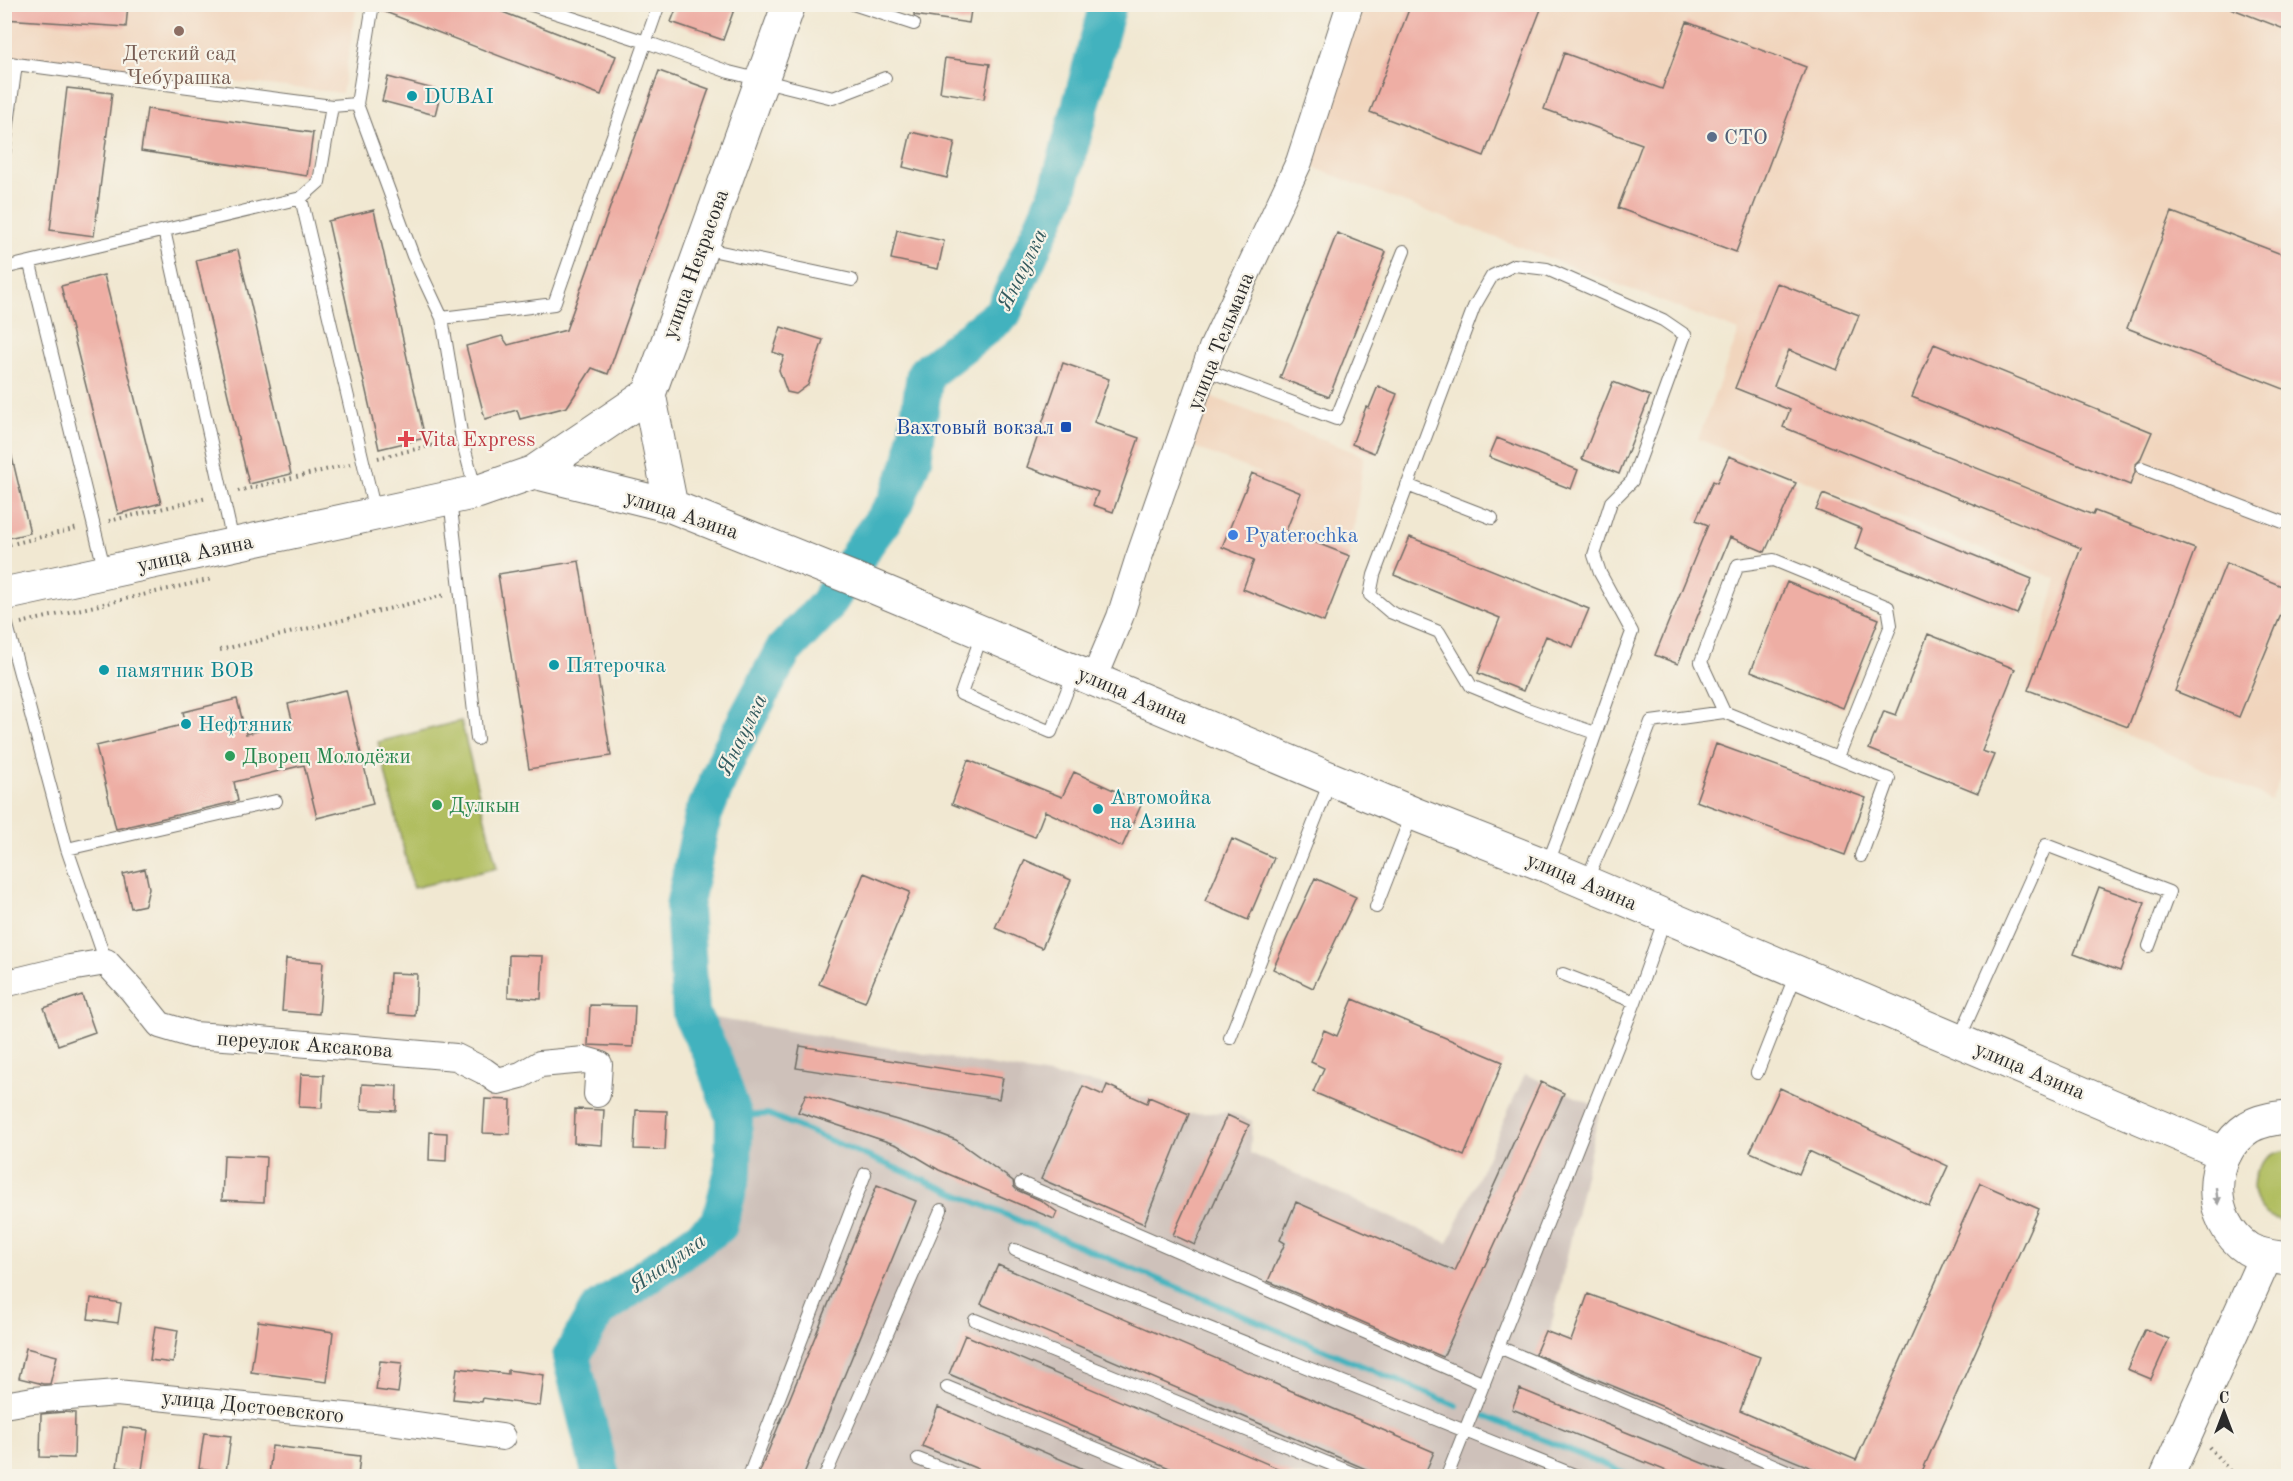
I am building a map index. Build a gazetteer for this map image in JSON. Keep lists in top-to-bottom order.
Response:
{
  "streets": {
    "street": [
      "улица Некрасова",
      "улица Тельмана",
      "улица Азина",
      "переулок Аксакова",
      "улица Достоевского"
    ]
  },
  "crossings": [
    ["улица Тельмана", "улица Азина"]
  ],
  "water": ["Янаулка"],
  "places": {
    "other": [
      "Детский сад Чебурашка",
      "DUBAI",
      "СТО",
      "Pyaterochka",
      "Пятерочка",
      "памятник ВОВ",
      "Нефтяник",
      "Дворец Молодёжи",
      "Дулкын",
      "Автомойка на Азина"
    ],
    "transit": ["Вахтовый вокзал"],
    "health": ["Vita Express"]
  },
  "north": "top"
}
